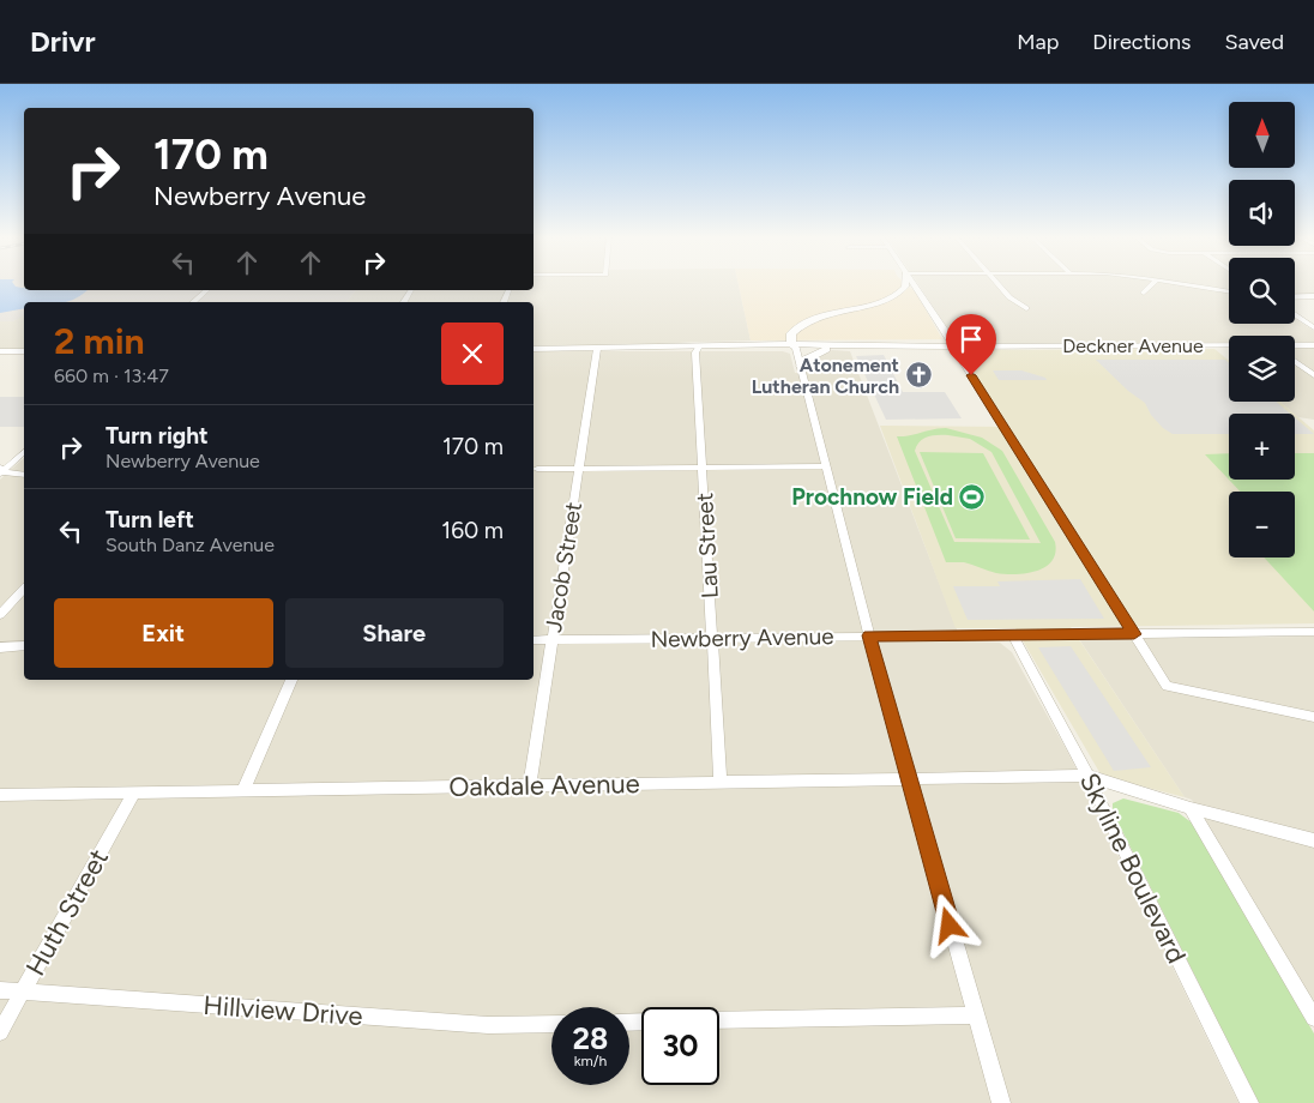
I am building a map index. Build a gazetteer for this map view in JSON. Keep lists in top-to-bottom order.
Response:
{
  "streets": {
    "street": [
      "Deckner Avenue",
      "Lau Street",
      "Jacob Street",
      "Newberry Avenue",
      "Oakdale Avenue",
      "Skyline Boulevard",
      "Huth Street",
      "Hillview Drive"
    ]
  },
  "crossings": [
    ["Deckner Avenue", "Lau Street"],
    ["Deckner Avenue", "Jacob Street"],
    ["Lau Street", "Newberry Avenue"],
    ["Lau Street", "Oakdale Avenue"],
    ["Jacob Street", "Newberry Avenue"],
    ["Jacob Street", "Oakdale Avenue"],
    ["Newberry Avenue", "Skyline Boulevard"],
    ["Oakdale Avenue", "Skyline Boulevard"],
    ["Oakdale Avenue", "Huth Street"],
    ["Huth Street", "Hillview Drive"]
  ],
  "places": {
    "church": ["Atonement Lutheran Church"],
    "sports": ["Prochnow Field"]
  },
  "north": "top",
  "page": {
    "header": "Drivr",
    "nav": ["Map", "Directions", "Saved"],
    "map_buttons": ["+", "−"],
    "turn": ["170 m", "Newberry Avenue"],
    "heading": ["2 min", "660 m · 13:47"],
    "list": [
      {
        "name": "Turn right",
        "note": "Newberry Avenue",
        "value": "170 m"
      },
      {
        "name": "Turn left",
        "note": "South Danz Avenue",
        "value": "160 m"
      }
    ],
    "buttons": ["Exit", "Share"],
    "speed": "28 km/h",
    "limit": "30"
  }
}
